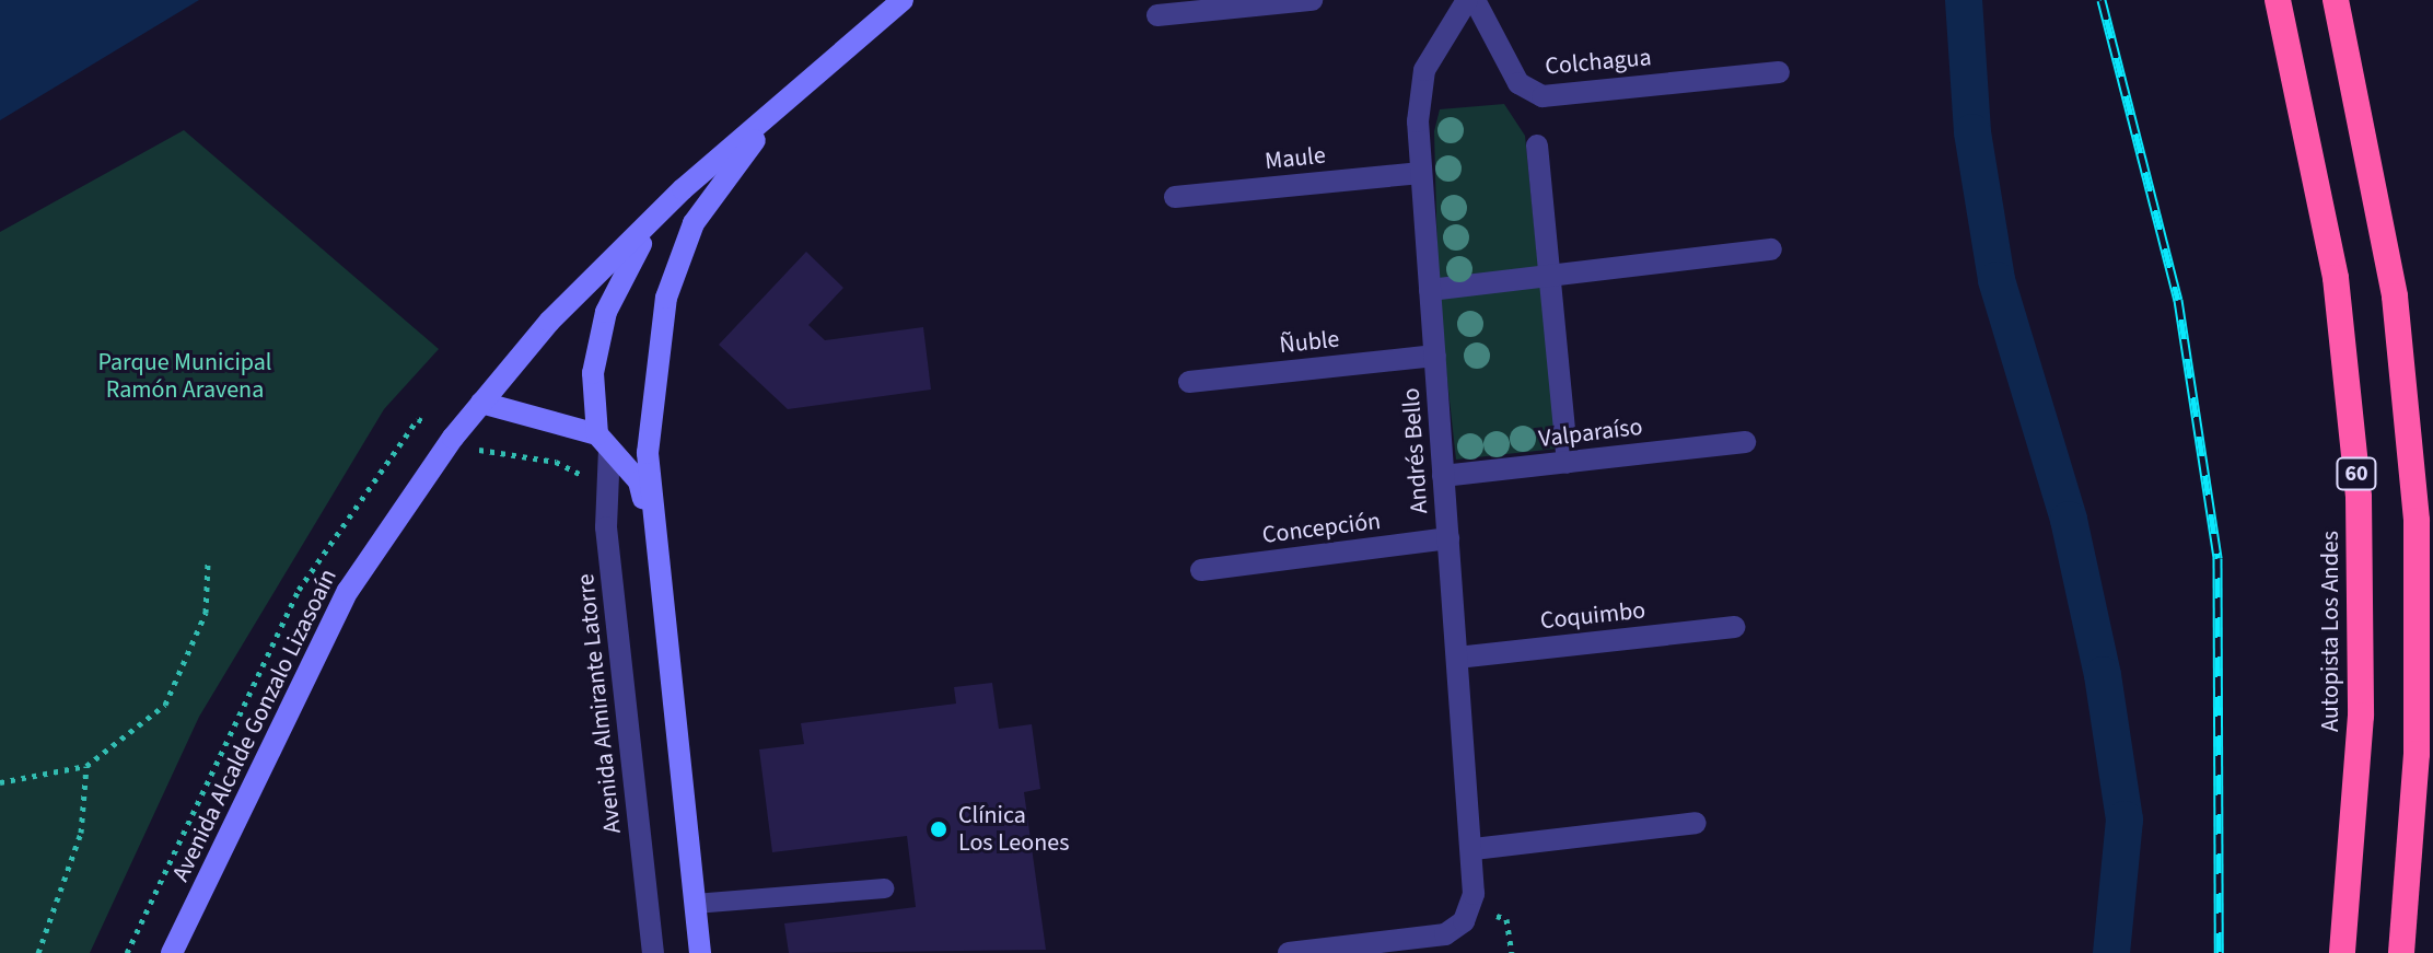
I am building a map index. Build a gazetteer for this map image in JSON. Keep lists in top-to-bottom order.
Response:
{
  "streets": {
    "highway": ["60", "Autopista Los Andes"],
    "street": [
      "Colchagua",
      "Maule",
      "Ñuble",
      "Valparaíso",
      "Andrés Bello",
      "Concepción",
      "Coquimbo",
      "Avenida Almirante Latorre",
      "Avenida Alcalde Gonzalo Lizasoaín"
    ]
  },
  "crossings": [
    ["Maule", "Andrés Bello"],
    ["Ñuble", "Andrés Bello"],
    ["Valparaíso", "Andrés Bello"],
    ["Andrés Bello", "Concepción"],
    ["Andrés Bello", "Coquimbo"],
    ["Avenida Almirante Latorre", "Avenida Alcalde Gonzalo Lizasoaín"]
  ],
  "parks": ["Parque Municipal Ramón Aravena"],
  "places": ["Clínica Los Leones"]
}
